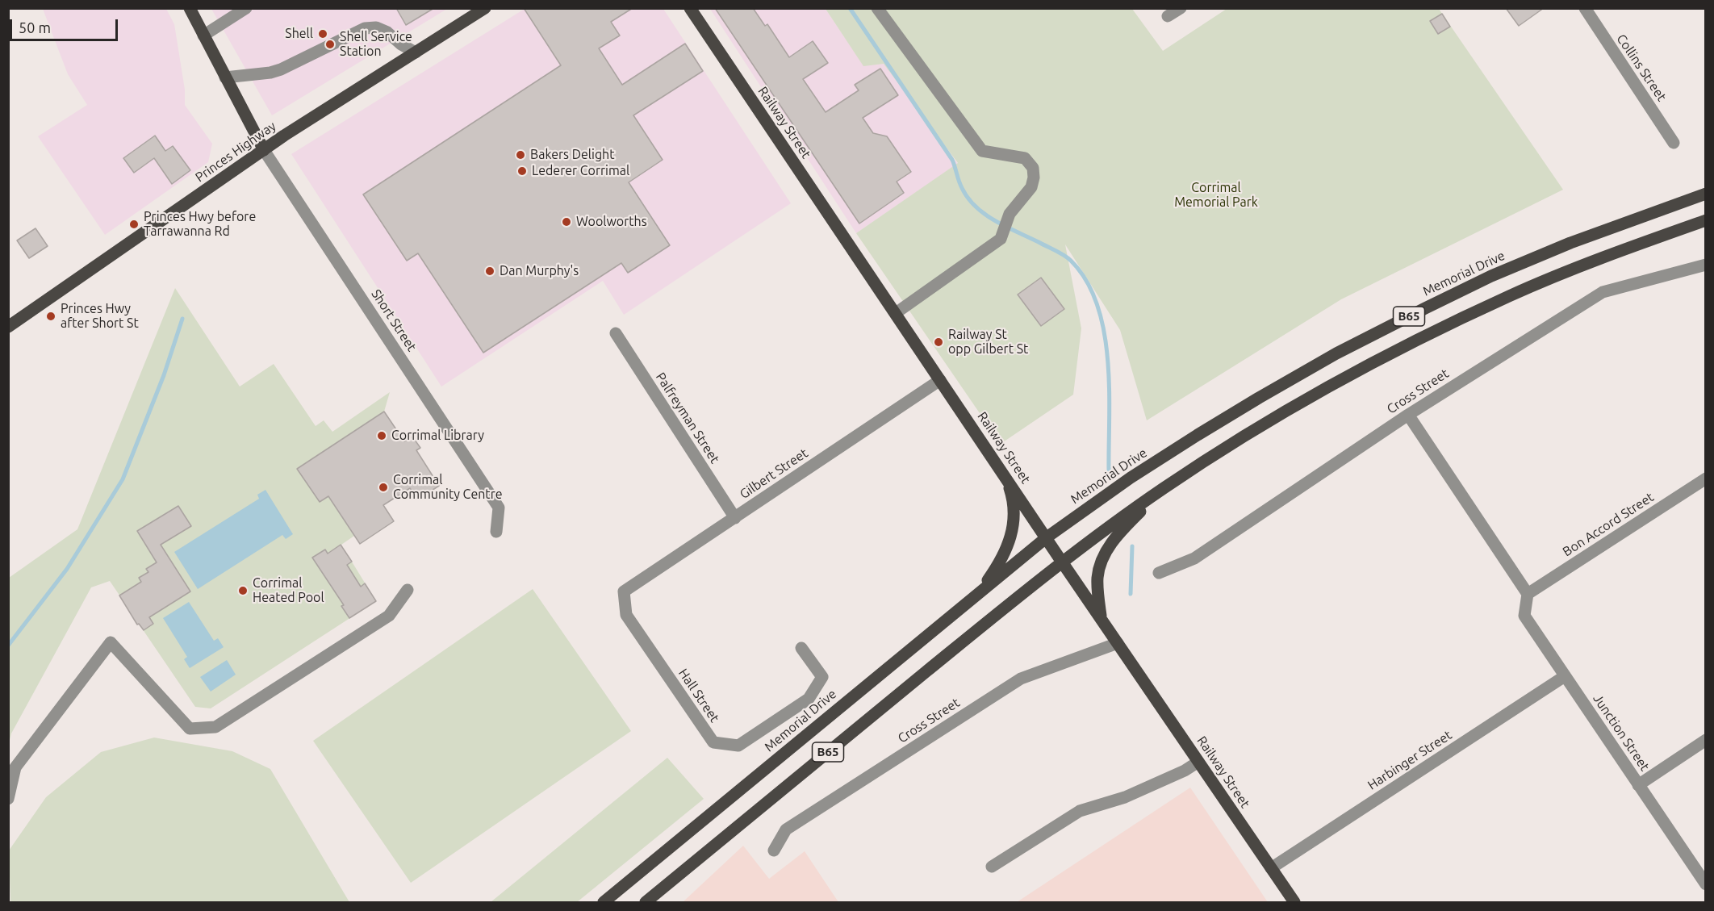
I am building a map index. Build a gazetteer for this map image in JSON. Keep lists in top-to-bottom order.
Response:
{
  "streets": {
    "main road": [
      "Railway Street",
      "Princes Highway",
      "Memorial Drive",
      "B65"
    ],
    "street": [
      "Collins Street",
      "Short Street",
      "Cross Street",
      "Palfreyman Street",
      "Gilbert Street",
      "Bon Accord Street",
      "Hall Street",
      "Junction Street",
      "Harbinger Street"
    ]
  },
  "crossings": [
    ["Railway Street", "Memorial Drive"],
    ["Railway Street", "B65"],
    ["Railway Street", "Cross Street"],
    ["Railway Street", "Gilbert Street"],
    ["Railway Street", "Harbinger Street"],
    ["Princes Highway", "Short Street"],
    ["Palfreyman Street", "Gilbert Street"],
    ["Gilbert Street", "Hall Street"],
    ["Bon Accord Street", "Junction Street"],
    ["Junction Street", "Harbinger Street"]
  ],
  "parks": ["Corrimal Memorial Park"],
  "places": [
    "Shell",
    "Shell Service Station",
    "Bakers Delight",
    "Lederer Corrimal",
    "Woolworths",
    "Princes Hwy before Tarrawanna Rd",
    "Dan Murphy's",
    "Princes Hwy after Short St",
    "Railway St opp Gilbert St",
    "Corrimal Library",
    "Corrimal Community Centre",
    "Corrimal Heated Pool"
  ],
  "scale_bar": "50 m"
}
